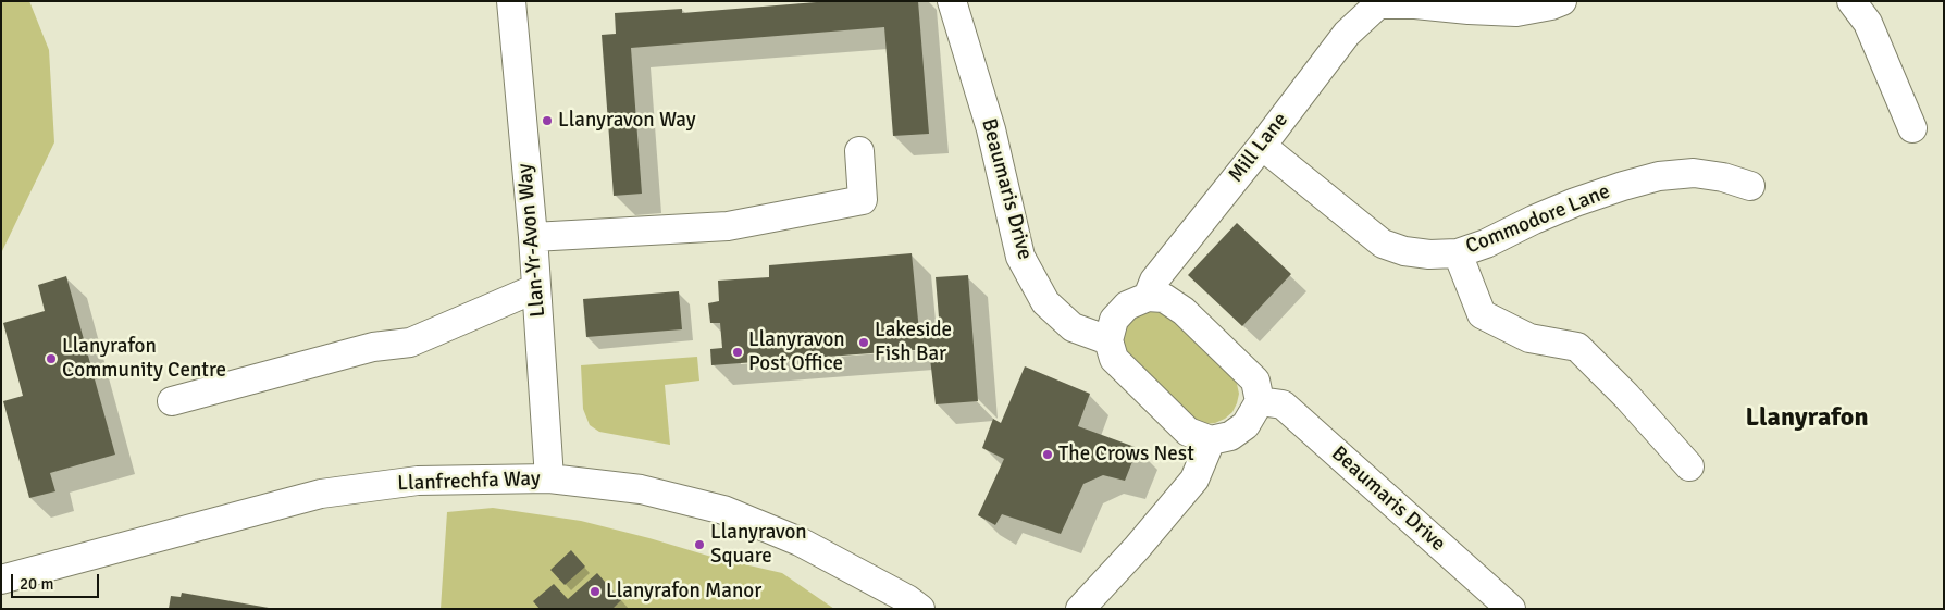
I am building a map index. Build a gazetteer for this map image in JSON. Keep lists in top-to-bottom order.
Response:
{
  "streets": {
    "street": [
      "Mill Lane",
      "Beaumaris Drive",
      "Commodore Lane",
      "Llan-Yr-Avon Way",
      "Llanfrechfa Way"
    ]
  },
  "crossings": [
    ["Mill Lane", "Commodore Lane"],
    ["Llan-Yr-Avon Way", "Llanfrechfa Way"]
  ],
  "districts": ["Llanyrafon"],
  "places": [
    "Llanyravon Way",
    "Lakeside Fish Bar",
    "Llanyravon Post Office",
    "Llanyrafon Community Centre",
    "The Crows Nest",
    "Llanyravon Square",
    "Llanyrafon Manor"
  ],
  "scale_bar": "20 m"
}
